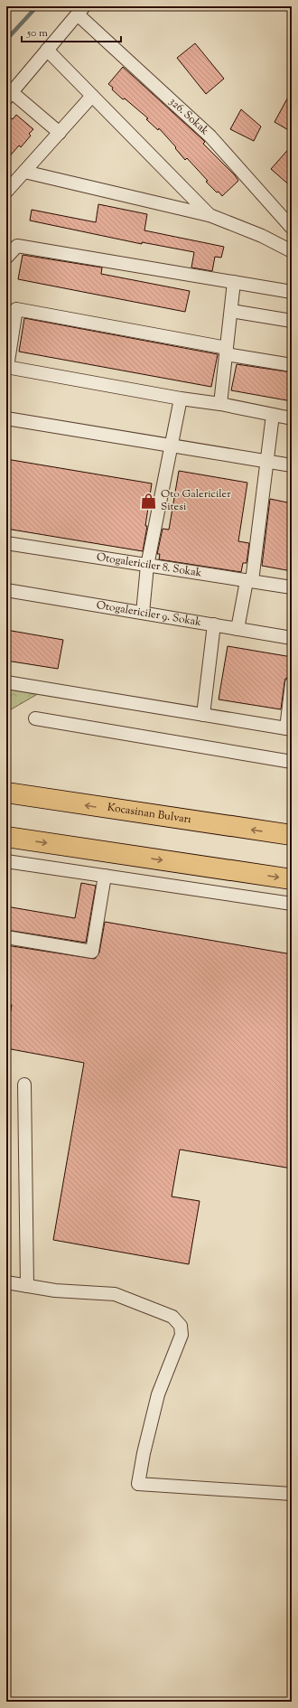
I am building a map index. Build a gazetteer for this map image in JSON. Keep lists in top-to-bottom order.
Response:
{
  "streets": {
    "highway": ["Kocasinan Bulvarı"],
    "street": ["326. Sokak", "Otogalericiler 8. Sokak", "Otogalericiler 9. Sokak"]
  },
  "places": {
    "shop": ["Oto Galericiler Sitesi"]
  },
  "scale_bar": "50 m"
}
